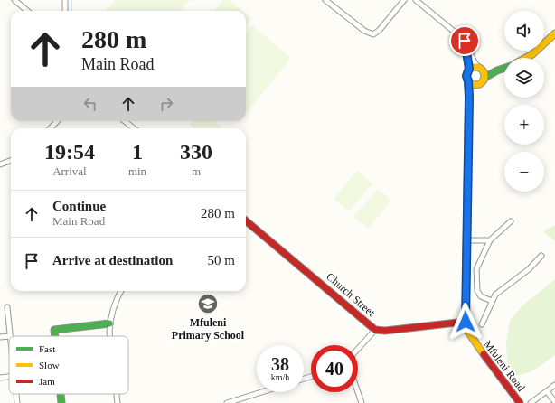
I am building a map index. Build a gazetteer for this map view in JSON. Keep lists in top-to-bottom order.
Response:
{
  "streets": {
    "street": ["Church Street", "Mfuleni Road"]
  },
  "crossings": [
    ["Church Street", "Mfuleni Road"]
  ],
  "places": {
    "school or university": ["Mfuleni Primary School"]
  },
  "legend": ["Fast", "Slow", "Jam"],
  "page": {
    "map_buttons": ["+", "−"],
    "turn": ["280 m", "Main Road"],
    "eta": [
      "19:54",
      "Arrival",
      "1",
      "min",
      "330",
      "m"
    ],
    "list": [
      {
        "name": "Continue",
        "note": "Main Road",
        "value": "280 m"
      },
      {
        "name": "Arrive at destination",
        "value": "50 m"
      }
    ],
    "speed": "38 km/h",
    "limit": "40"
  }
}
